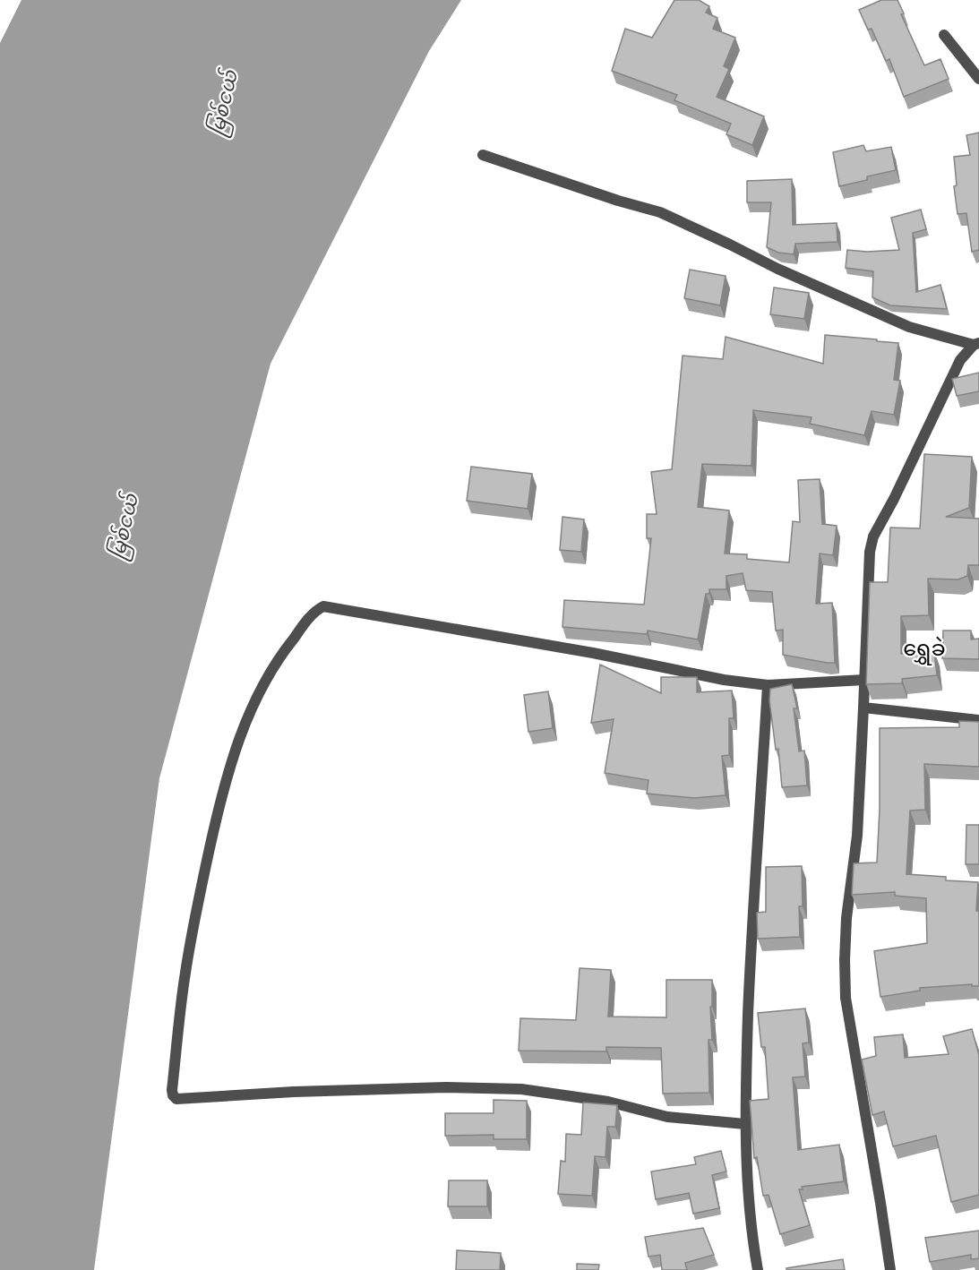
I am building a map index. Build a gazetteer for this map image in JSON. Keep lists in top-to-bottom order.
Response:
{
  "districts": ["ရွှေခဲ"],
  "water": ["မြစ်ငယ်"]
}
